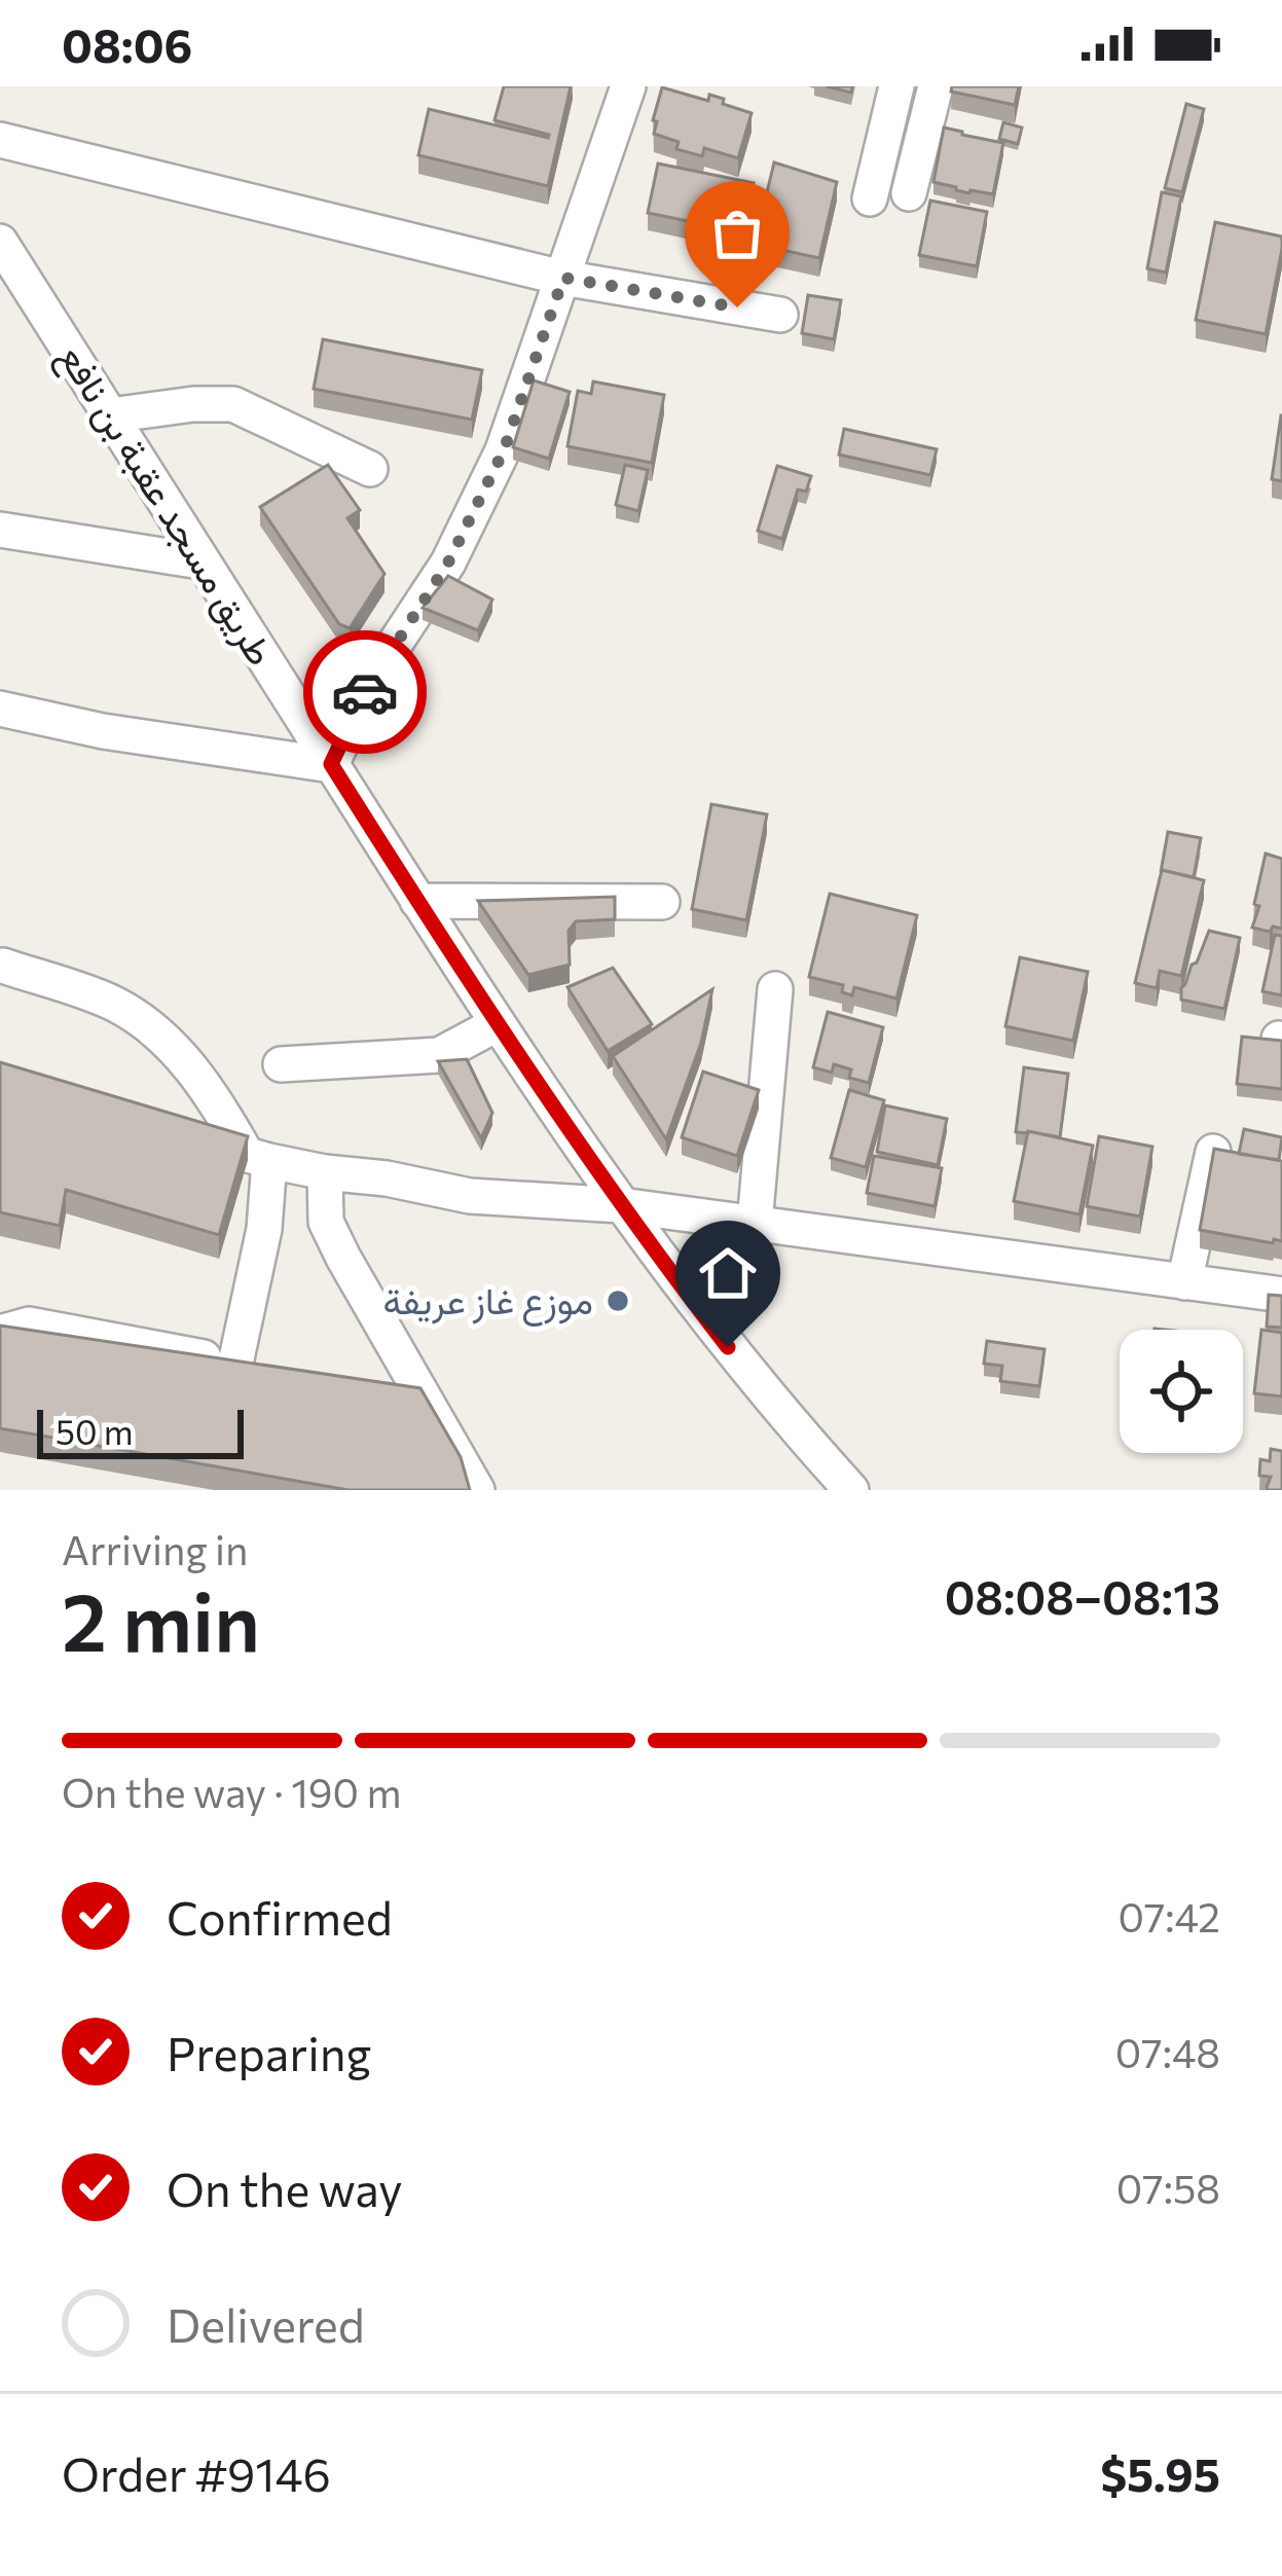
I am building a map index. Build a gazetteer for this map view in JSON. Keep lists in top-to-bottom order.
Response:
{
  "streets": {
    "street": ["طريق مسجد عقبة بن نافع"]
  },
  "places": ["موزع غاز عريفة"],
  "scale_bar": "50 m",
  "page": {
    "status": "08:06",
    "scale": "50 m",
    "heading": ["2 min", "Arriving in", "08:08–08:13"],
    "panel": ["Order #9146", "$5.95"],
    "bar": "On the way · 190 m",
    "list": [
      ["Confirmed", "07:42"],
      ["Preparing", "07:48"],
      ["On the way", "07:58"],
      "Delivered"
    ]
  }
}
